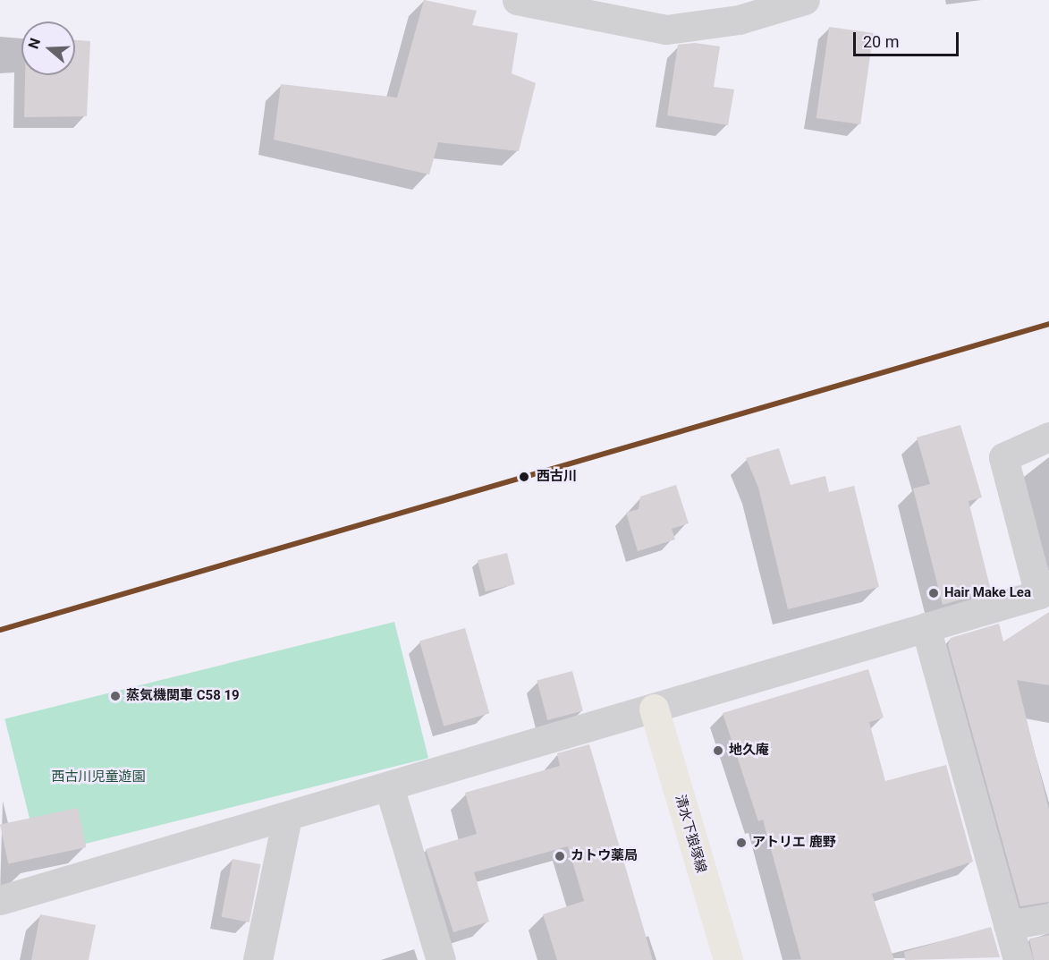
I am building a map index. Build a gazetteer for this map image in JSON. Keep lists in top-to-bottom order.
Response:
{
  "streets": {
    "main road": ["清水下狼塚線"]
  },
  "parks": ["西古川児童遊園"],
  "places": [
    "西古川",
    "Hair Make Lea",
    "蒸気機関車 C58 19",
    "地久庵",
    "アトリエ 鹿野",
    "カトウ薬局"
  ],
  "scale_bar": "20 m",
  "north": "left"
}
